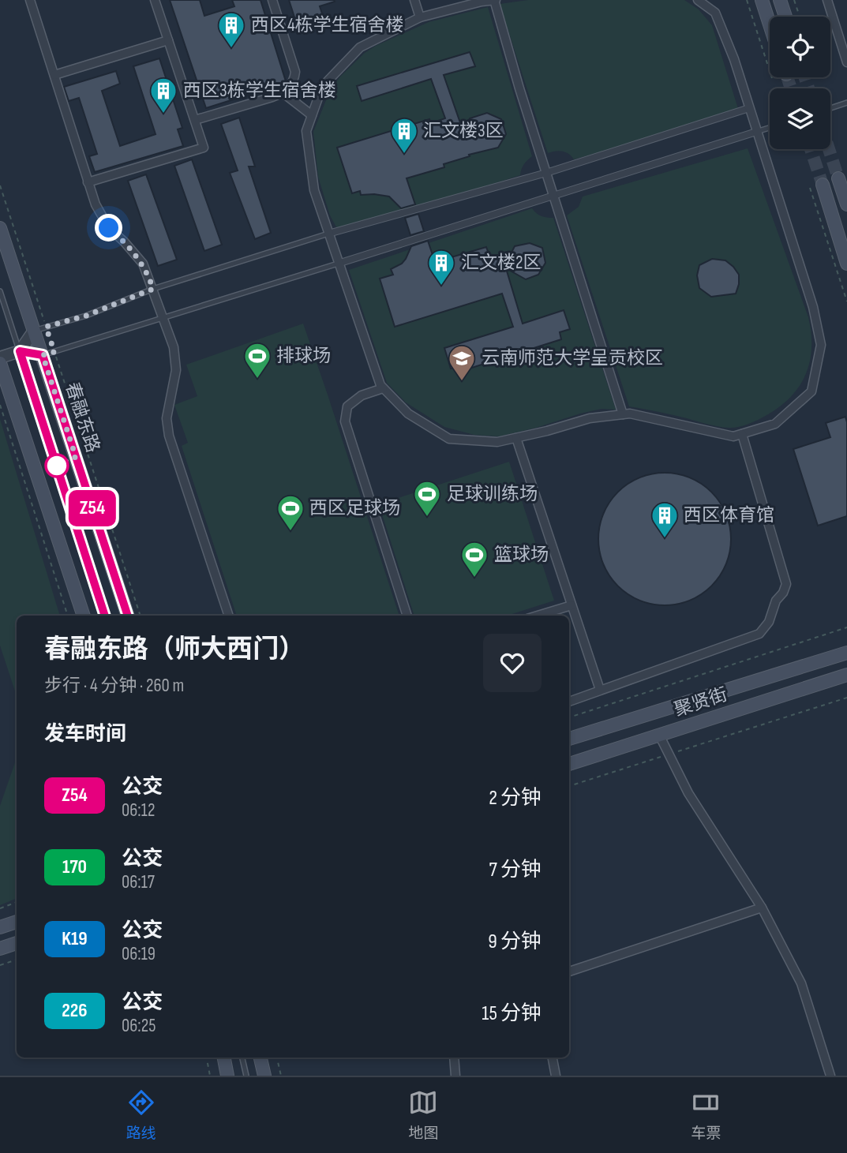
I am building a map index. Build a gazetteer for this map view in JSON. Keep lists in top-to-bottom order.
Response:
{
  "streets": {
    "main road": ["春融东路", "聚贤街"]
  },
  "places": {
    "building": [
      "西区4栋学生宿舍楼",
      "西区3栋学生宿舍楼",
      "汇文楼3区",
      "汇文楼2区",
      "西区体育馆"
    ],
    "sports": [
      "排球场",
      "足球训练场",
      "西区足球场",
      "篮球场"
    ],
    "school or university": ["云南师范大学呈贡校区"]
  },
  "lines": ["bus line Z54"],
  "page": {
    "on_map": "Z54",
    "heading": [
      ["春融东路（师大西门）", "步行 · 4 分钟 · 260 m"],
      "发车时间"
    ],
    "list": [
      {
        "mark": "Z54",
        "name": "公交",
        "note": "06:12",
        "value": "2 分钟"
      },
      {
        "mark": "170",
        "name": "公交",
        "note": "06:17",
        "value": "7 分钟"
      },
      {
        "mark": "K19",
        "name": "公交",
        "note": "06:19",
        "value": "9 分钟"
      },
      {
        "mark": "226",
        "name": "公交",
        "note": "06:25",
        "value": "15 分钟"
      }
    ],
    "tabs": ["路线", "地图", "车票"]
  }
}
